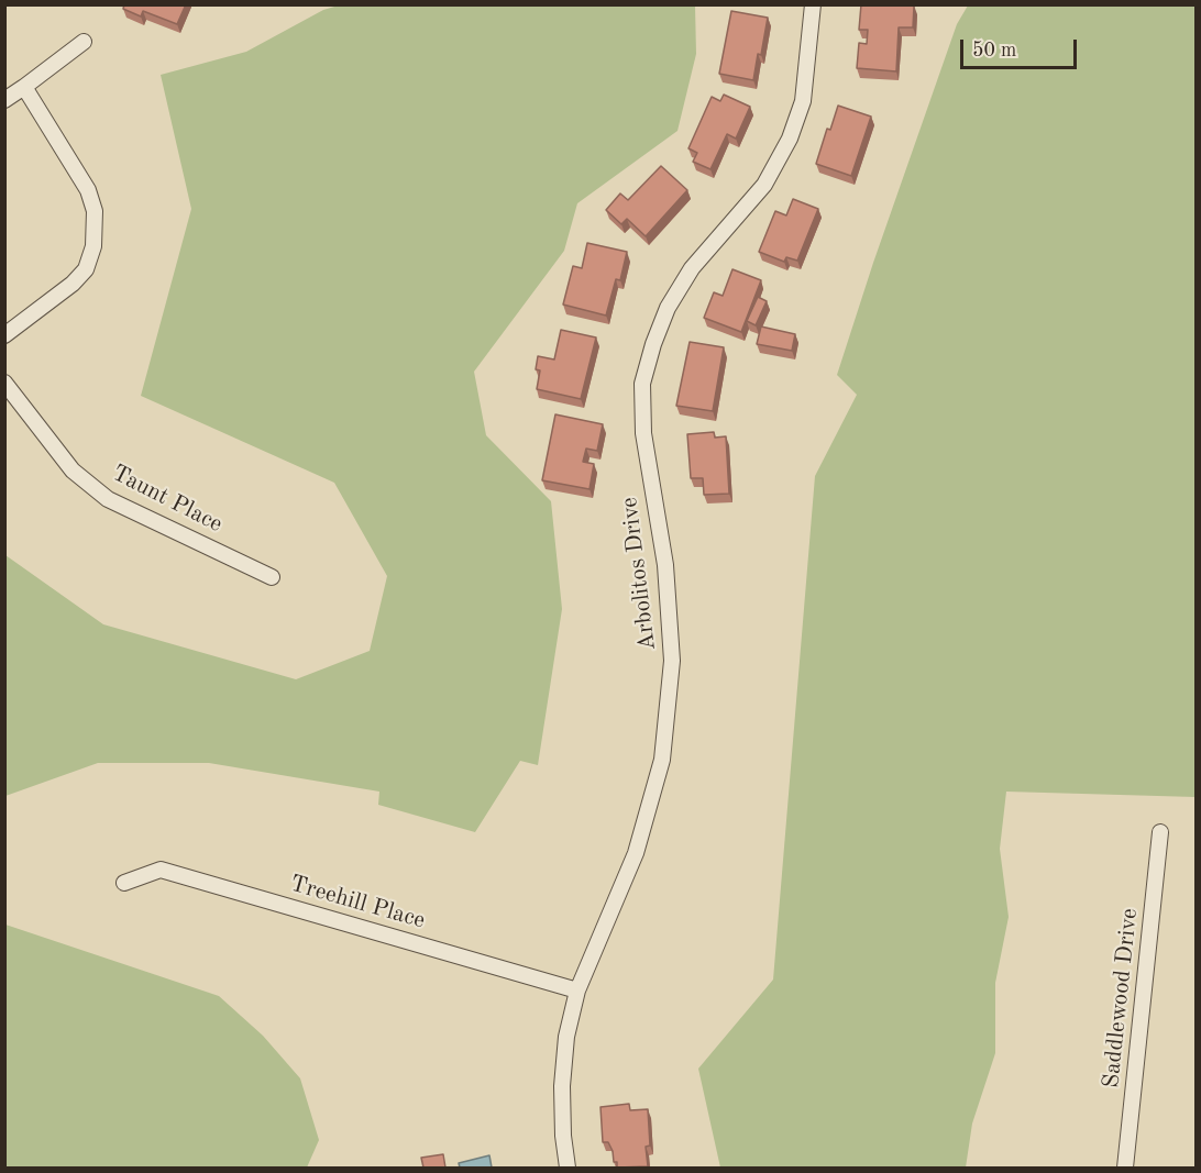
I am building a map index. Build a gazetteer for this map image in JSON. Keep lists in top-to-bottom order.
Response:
{
  "streets": {
    "street": [
      "Taunt Place",
      "Arbolitos Drive",
      "Treehill Place",
      "Saddlewood Drive"
    ]
  },
  "crossings": [
    ["Arbolitos Drive", "Treehill Place"]
  ],
  "scale_bar": "50 m"
}
